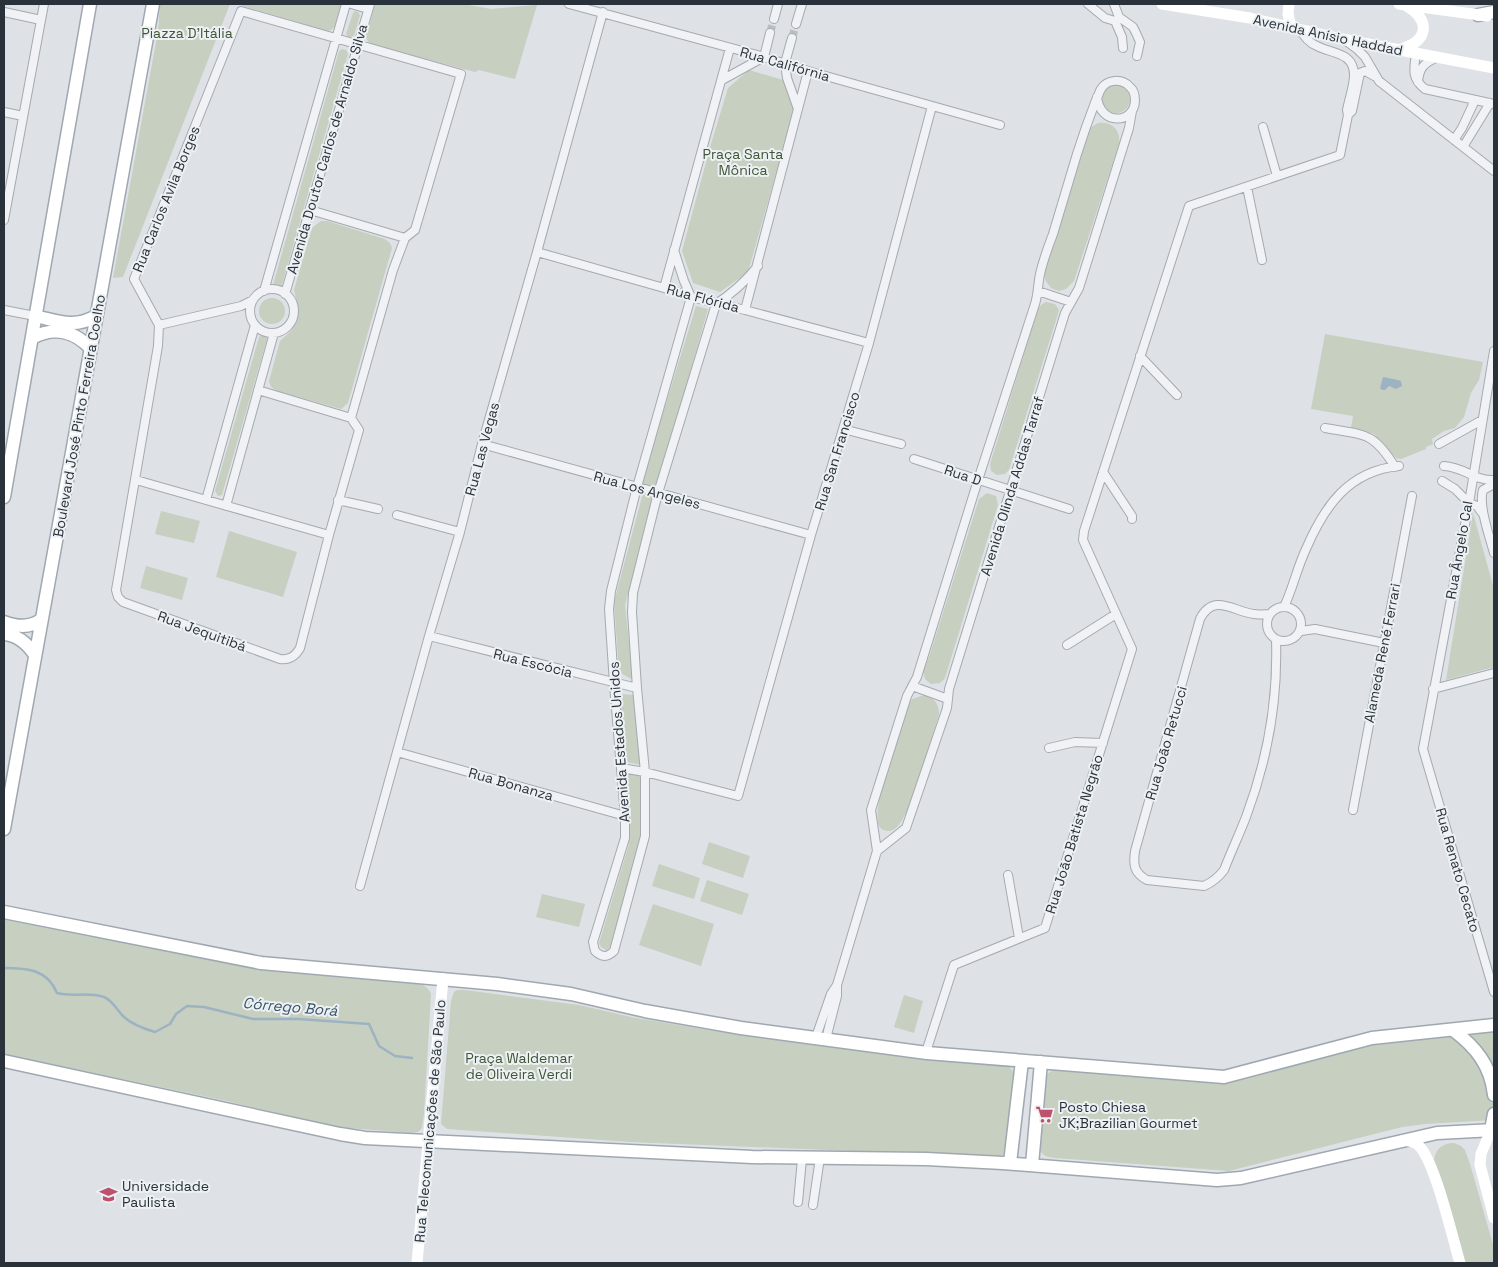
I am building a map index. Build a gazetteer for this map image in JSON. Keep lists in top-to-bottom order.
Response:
{
  "streets": {
    "main road": ["Avenida Anísio Haddad", "Boulevard José Pinto Ferreira Coelho", "Rua Telecomunicações de São Paulo"],
    "street": [
      "Rua Califórnia",
      "Avenida Doutor Carlos de Arnaldo Silva",
      "Rua Carlos Avila Borges",
      "Rua Flórida",
      "Rua Las Vegas",
      "Rua San Francisco",
      "Rua D",
      "Avenida Olinda Addas Tarraf",
      "Rua Los Angeles",
      "Rua Ângelo Cal",
      "Rua Jequitibá",
      "Alameda René Ferrari",
      "Rua Escócia",
      "Avenida Estados Unidos",
      "Rua João Retucci",
      "Rua Bonanza",
      "Rua João Batista Negrão",
      "Rua Renato Cecato"
    ]
  },
  "crossings": [
    ["Rua Califórnia", "Rua Las Vegas"],
    ["Rua Califórnia", "Rua San Francisco"],
    ["Avenida Doutor Carlos de Arnaldo Silva", "Rua Carlos Avila Borges"],
    ["Rua Flórida", "Rua Las Vegas"],
    ["Rua Flórida", "Rua San Francisco"],
    ["Rua Flórida", "Avenida Estados Unidos"],
    ["Rua Las Vegas", "Rua Los Angeles"],
    ["Rua Las Vegas", "Rua Escócia"],
    ["Rua Las Vegas", "Rua Bonanza"],
    ["Rua San Francisco", "Rua Los Angeles"],
    ["Rua San Francisco", "Avenida Estados Unidos"],
    ["Rua D", "Avenida Olinda Addas Tarraf"],
    ["Rua Los Angeles", "Avenida Estados Unidos"],
    ["Rua Ângelo Cal", "Rua Renato Cecato"],
    ["Rua Escócia", "Avenida Estados Unidos"],
    ["Avenida Estados Unidos", "Rua Bonanza"]
  ],
  "water": ["Córrego Borá"],
  "parks": ["Piazza D'Itália", "Praça Santa Mônica", "Praça Waldemar de Oliveira Verdi"],
  "places": {
    "supermarket": ["Posto Chiesa JK;Brazilian Gourmet"],
    "school or university": ["Universidade Paulista"]
  }
}
